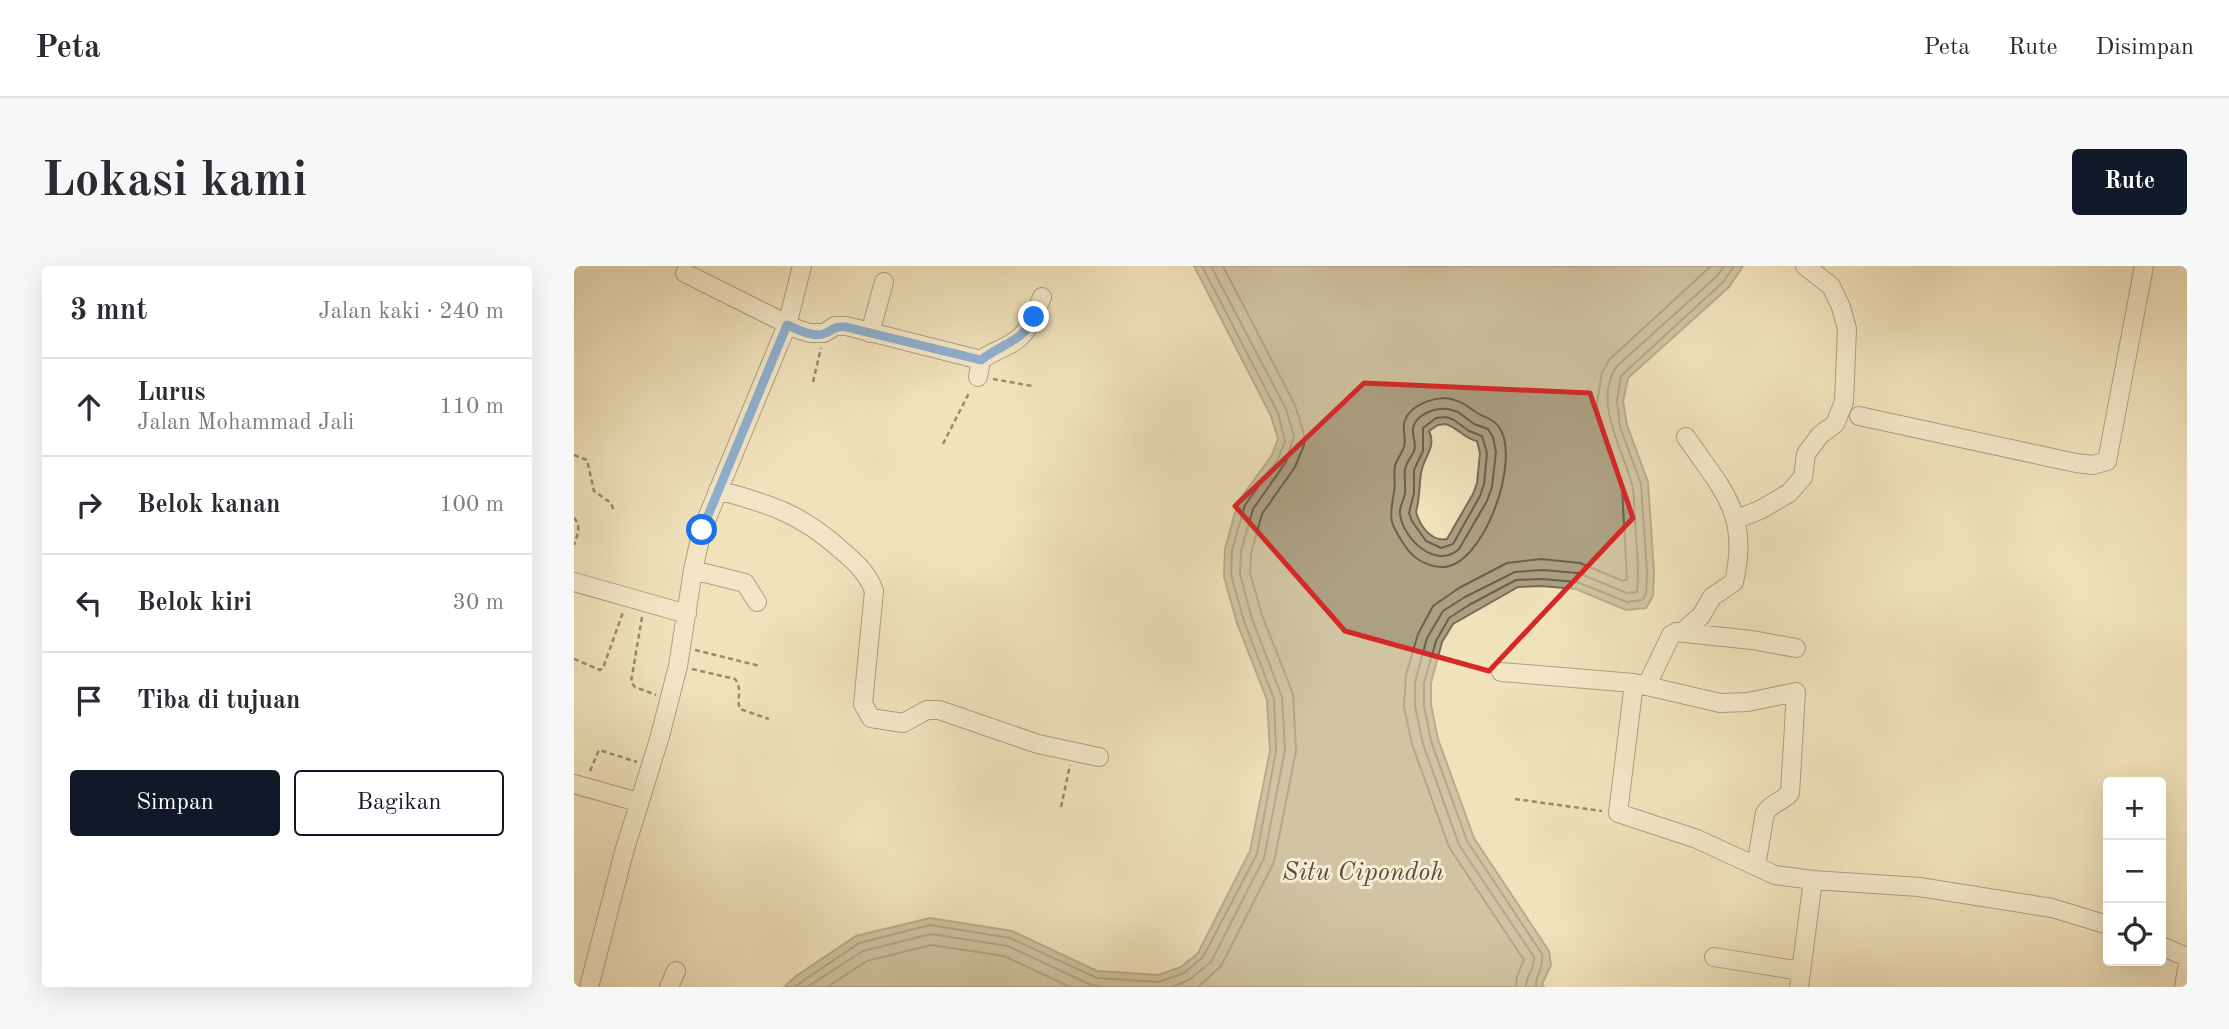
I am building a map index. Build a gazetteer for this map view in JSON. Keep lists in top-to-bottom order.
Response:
{
  "water": ["Situ Cipondoh"],
  "page": {
    "header": "Peta",
    "nav": ["Peta", "Rute", "Disimpan"],
    "buttons": [
      "Rute",
      ["Simpan", "Bagikan"]
    ],
    "title": "Lokasi kami",
    "heading": ["3 mnt", "Jalan kaki · 240 m"],
    "list": [
      ["Lurus", "Jalan Mohammad Jali", "110 m"],
      ["Belok kanan", "100 m"],
      ["Belok kiri", "30 m"],
      "Tiba di tujuan"
    ],
    "map_buttons": ["+", "−"]
  }
}
